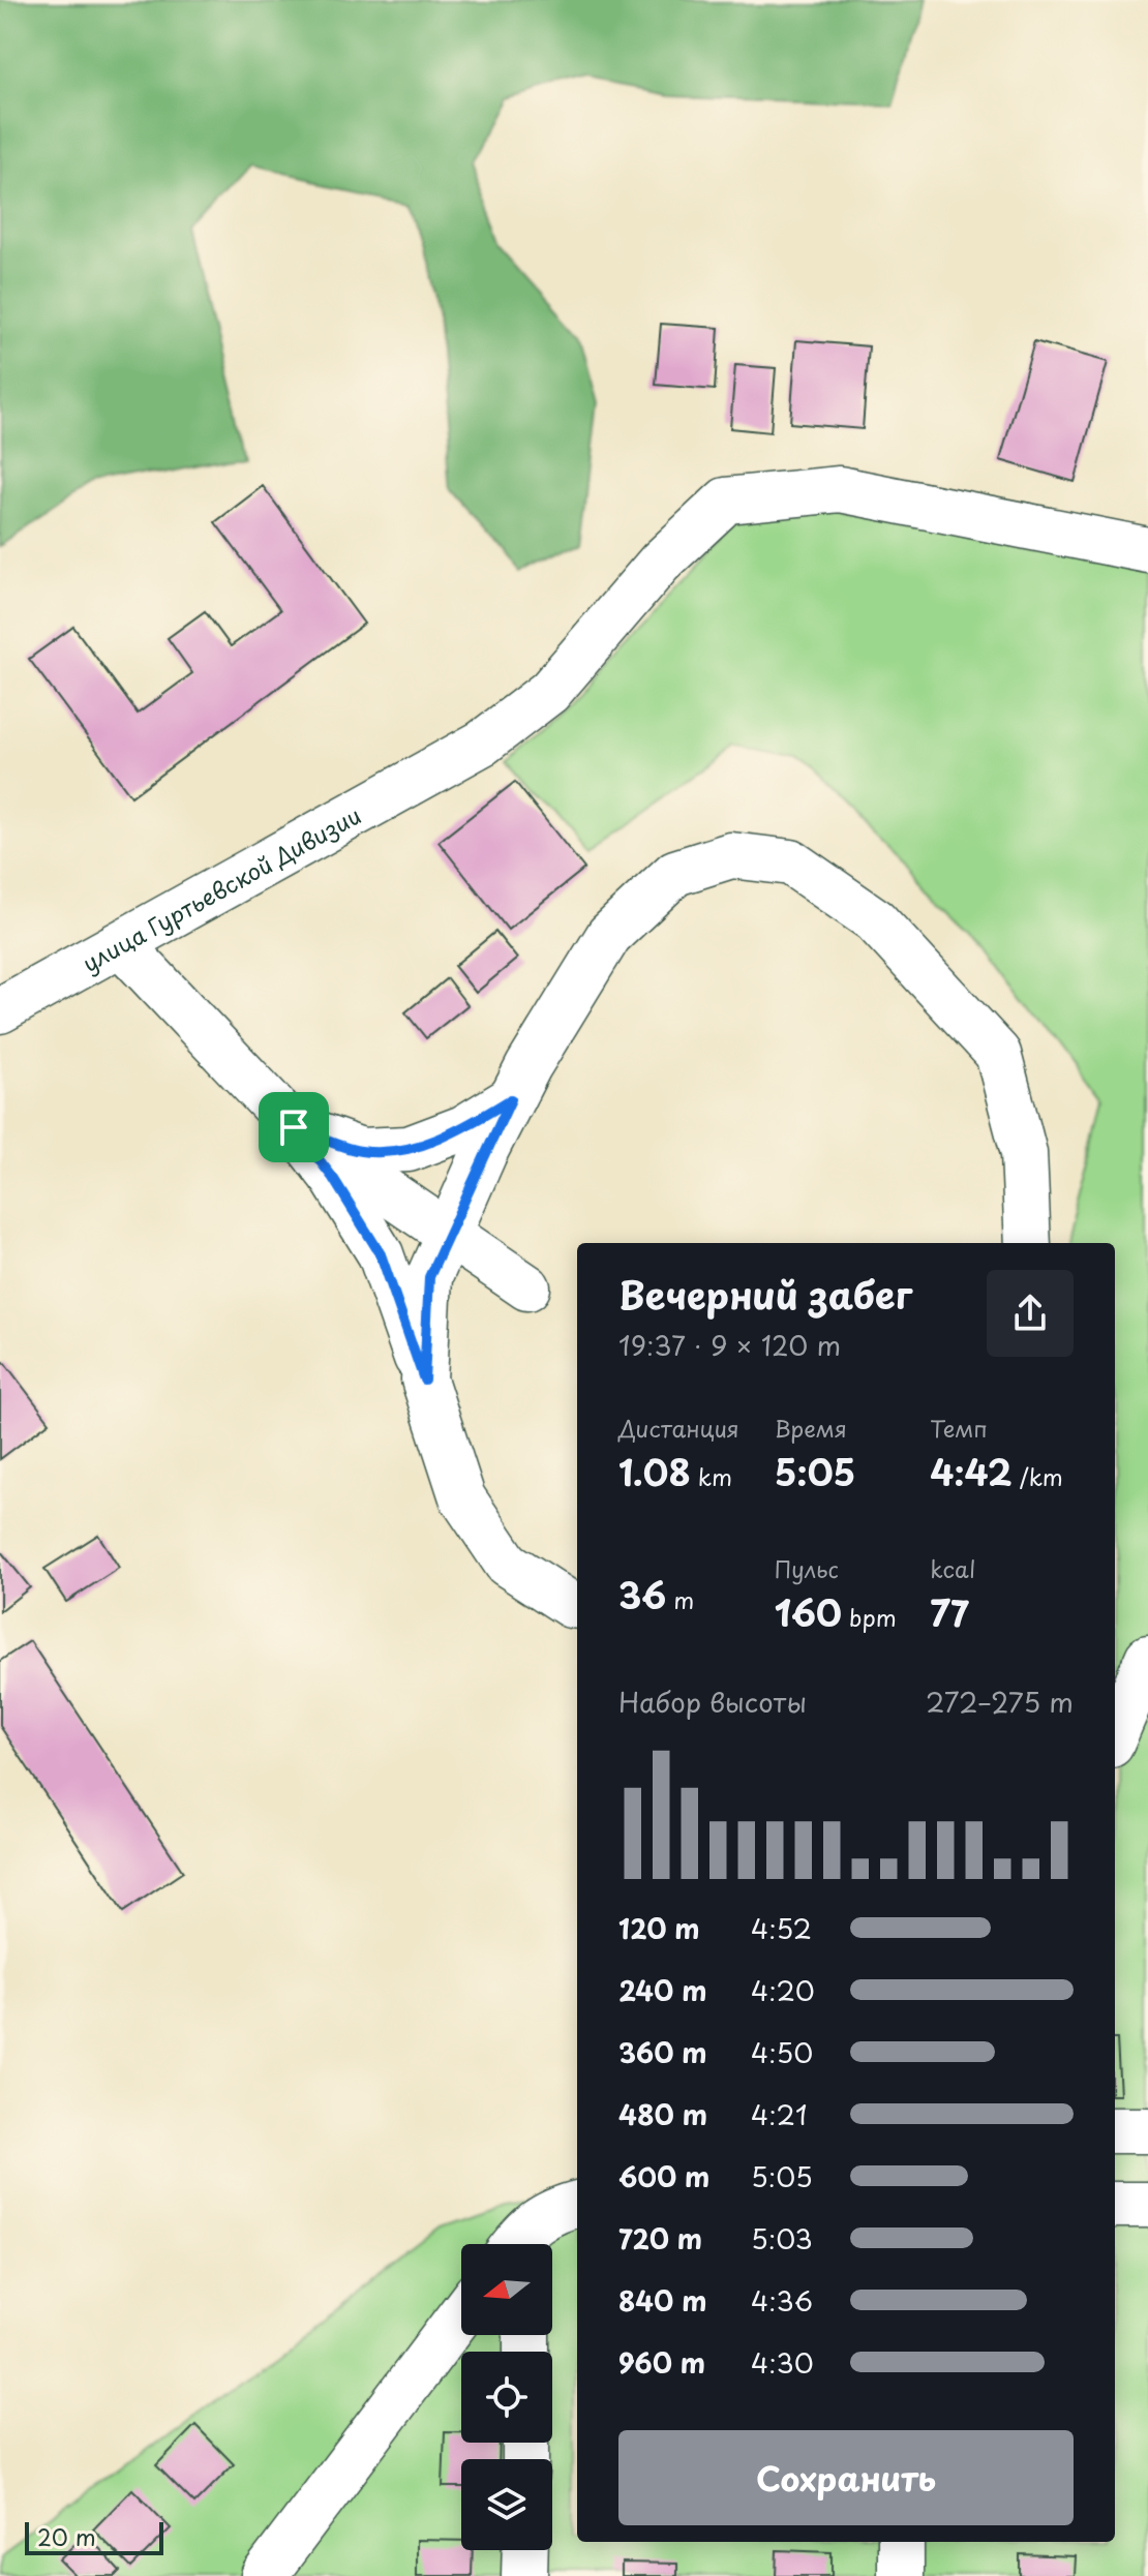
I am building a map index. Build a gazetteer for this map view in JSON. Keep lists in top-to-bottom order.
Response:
{
  "streets": {
    "street": ["улица Гуртьевской Дивизии"]
  },
  "scale_bar": "20 m",
  "north": "left",
  "page": {
    "heading": ["Вечерний забег", "19:37 · 9 × 120 m"],
    "stats": [
      ["Дистанция", "1.08 km"],
      ["Время", "5:05"],
      ["Темп", "4:42 /km"],
      ["36 m"],
      ["Пульс", "160 bpm"],
      ["kcal", "77"]
    ],
    "chart": ["Набор высоты", "272–275 m"],
    "list": [
      {
        "name": "120 m",
        "note": "4:52"
      },
      {
        "name": "240 m",
        "note": "4:20"
      },
      {
        "name": "360 m",
        "note": "4:50"
      },
      {
        "name": "480 m",
        "note": "4:21"
      },
      {
        "name": "600 m",
        "note": "5:05"
      },
      {
        "name": "720 m",
        "note": "5:03"
      },
      {
        "name": "840 m",
        "note": "4:36"
      },
      {
        "name": "960 m",
        "note": "4:30"
      }
    ],
    "buttons": "Сохранить",
    "scale": "20 m"
  }
}
